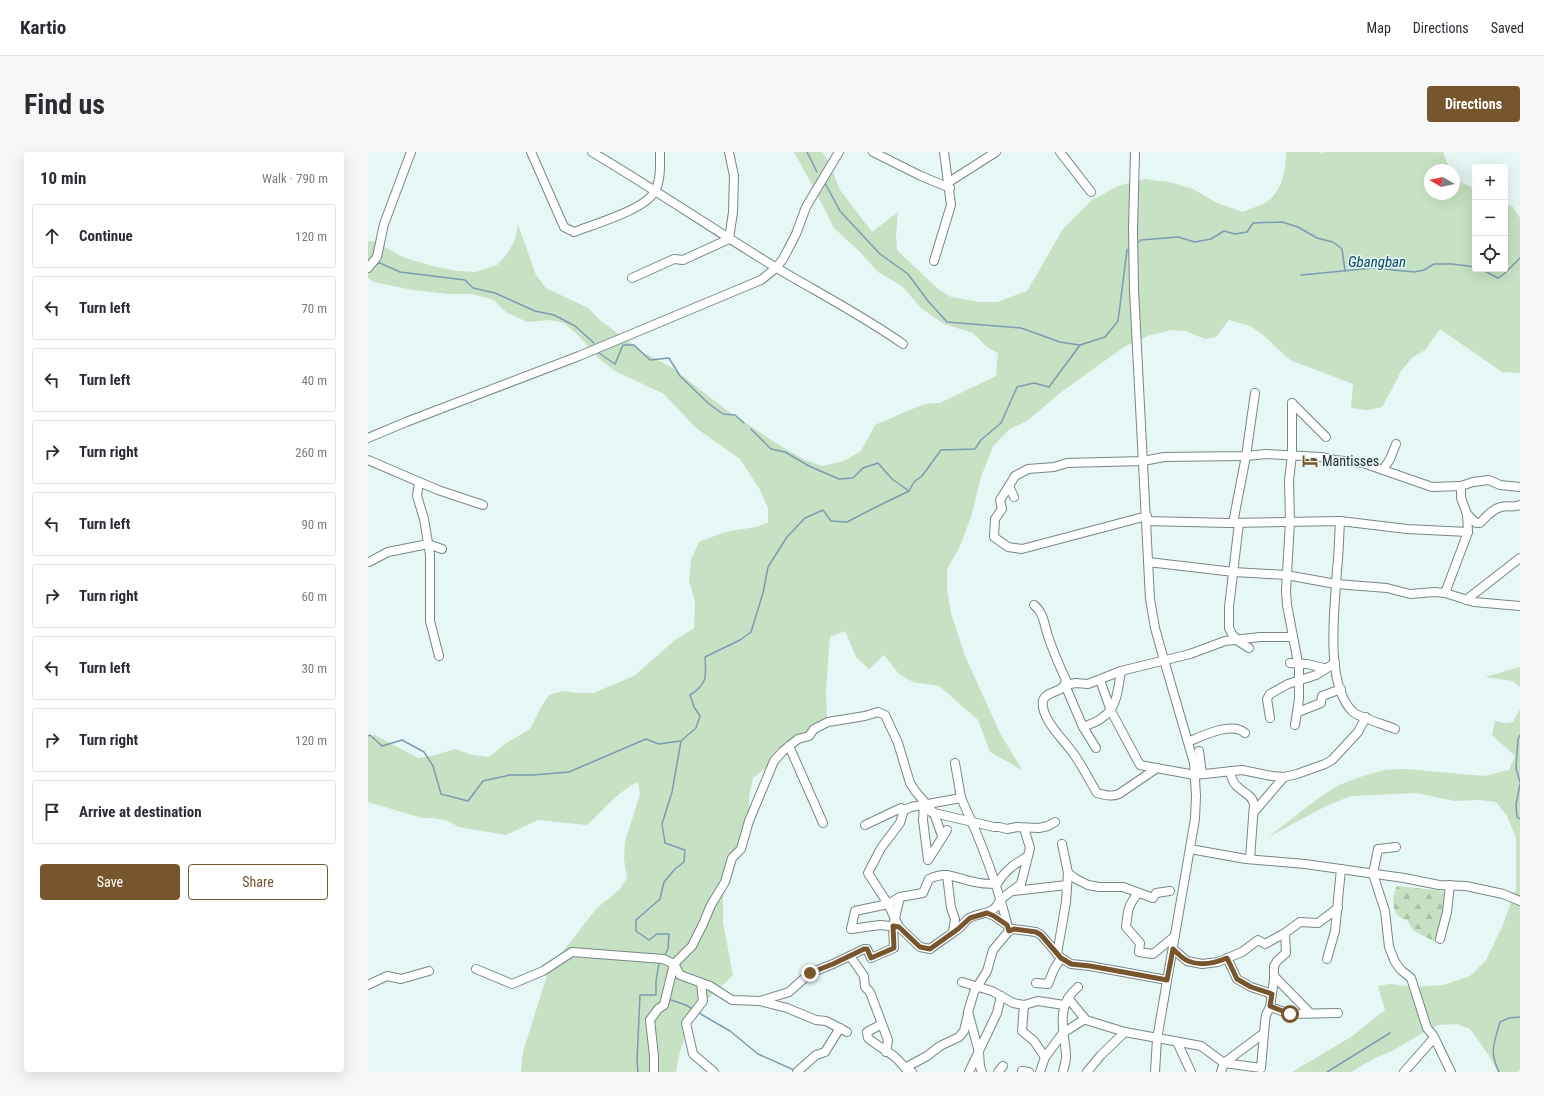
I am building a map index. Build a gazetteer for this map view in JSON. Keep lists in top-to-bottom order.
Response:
{
  "water": ["Gbangban"],
  "places": {
    "hotel": ["Mantisses"]
  },
  "north": "left",
  "page": {
    "header": "Kartio",
    "nav": ["Map", "Directions", "Saved"],
    "buttons": [
      "Directions",
      ["Save", "Share"]
    ],
    "title": "Find us",
    "heading": ["10 min", "Walk · 790 m"],
    "map_buttons": ["+", "−"],
    "list": [
      ["Continue", "120 m"],
      ["Turn left", "70 m"],
      ["Turn left", "40 m"],
      ["Turn right", "260 m"],
      ["Turn left", "90 m"],
      ["Turn right", "60 m"],
      ["Turn left", "30 m"],
      ["Turn right", "120 m"],
      "Arrive at destination"
    ]
  }
}
